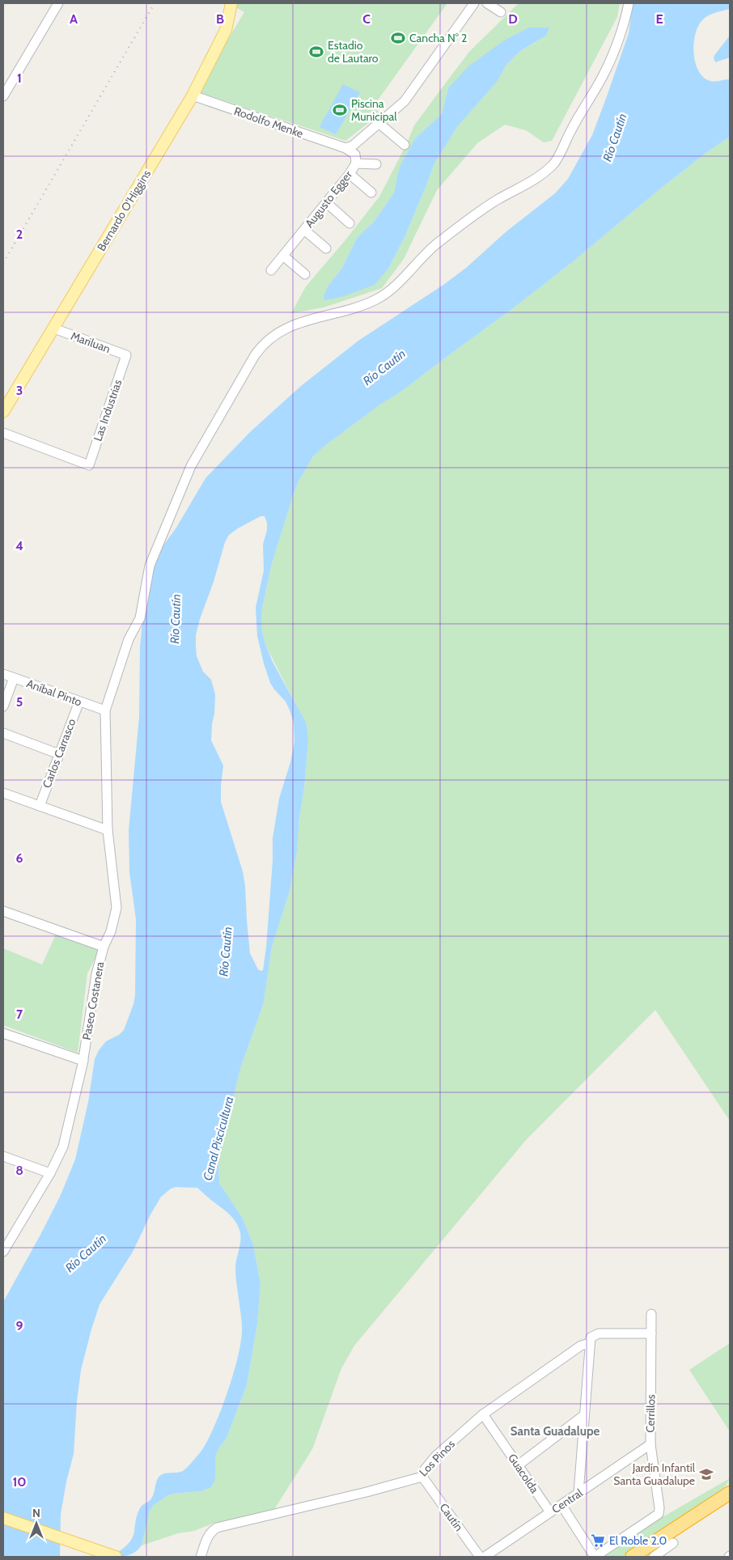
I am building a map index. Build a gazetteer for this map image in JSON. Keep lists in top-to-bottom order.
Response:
{
  "streets": {
    "main road": ["Bernardo O'Higgins"],
    "street": [
      "Rodolfo Menke",
      "Augusto Egger",
      "Mariluan",
      "Las Industrias",
      "Aníbal Pinto",
      "Carlos Carrasco",
      "Paseo Costanera",
      "Cerrillos",
      "Los Pinos",
      "Guacolda",
      "Central",
      "Cautín"
    ]
  },
  "crossings": [
    ["Rodolfo Menke", "Augusto Egger"],
    ["Rodolfo Menke", "Bernardo O'Higgins"],
    ["Bernardo O'Higgins", "Mariluan"],
    ["Mariluan", "Las Industrias"],
    ["Aníbal Pinto", "Carlos Carrasco"],
    ["Aníbal Pinto", "Paseo Costanera"],
    ["Cerrillos", "Los Pinos"],
    ["Cerrillos", "Central"],
    ["Los Pinos", "Guacolda"],
    ["Los Pinos", "Cautín"],
    ["Guacolda", "Central"]
  ],
  "districts": ["Santa Guadalupe"],
  "water": ["Río Cautín", "Canal Piscicultura"],
  "places": {
    "sports": ["Cancha N° 2", "Estadio de Lautaro", "Piscina Municipal"],
    "school or university": ["Jardín Infantil Santa Guadalupe"],
    "supermarket": ["El Roble 2.0"]
  },
  "north": "top",
  "grid": {
    "columns": [
      "A",
      "B",
      "C",
      "D",
      "E"
    ],
    "rows": [
      "1",
      "2",
      "3",
      "4",
      "5",
      "6",
      "7",
      "8",
      "9",
      "10"
    ]
  }
}
